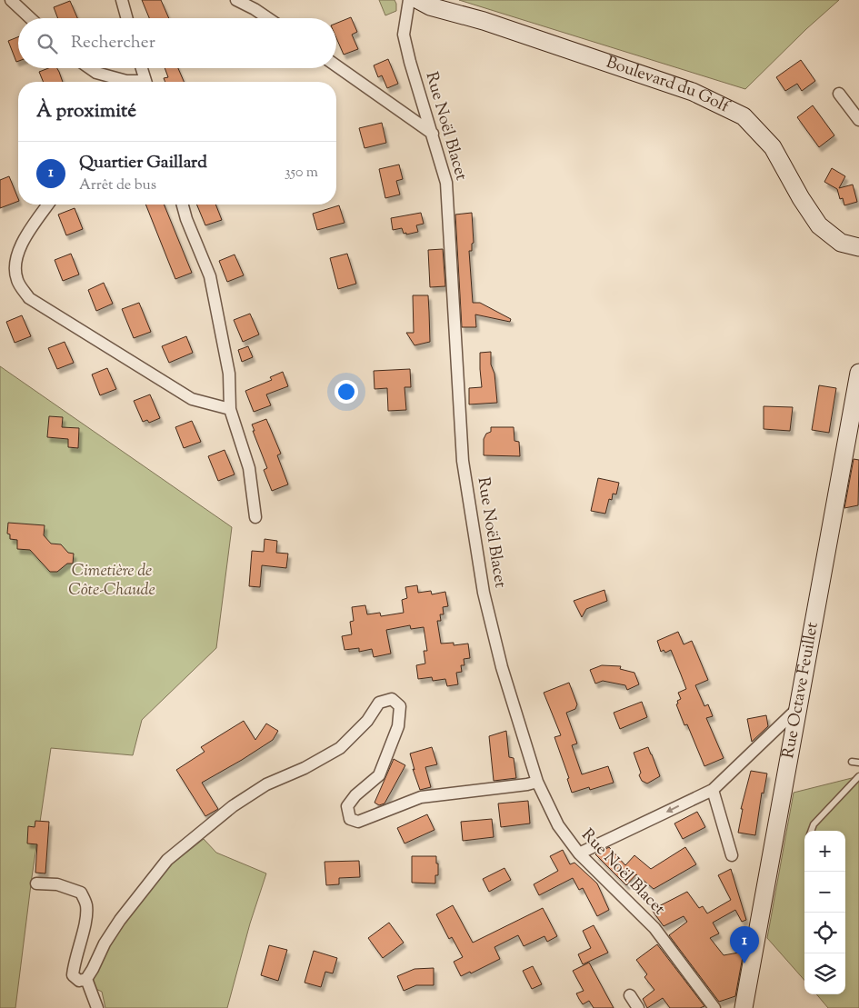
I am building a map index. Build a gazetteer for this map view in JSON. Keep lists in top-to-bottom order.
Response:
{
  "streets": {
    "street": ["Boulevard du Golf", "Rue Noël Blacet", "Rue Octave Feuillet"]
  },
  "parks": ["Cimetière de Côte-Chaude"],
  "page": {
    "search": "Rechercher",
    "heading": "À proximité",
    "list": [
      {
        "mark": "1",
        "name": "Quartier Gaillard",
        "note": "Arrêt de bus",
        "value": "350 m"
      }
    ],
    "map_buttons": ["+", "−"],
    "pins": "1"
  }
}
